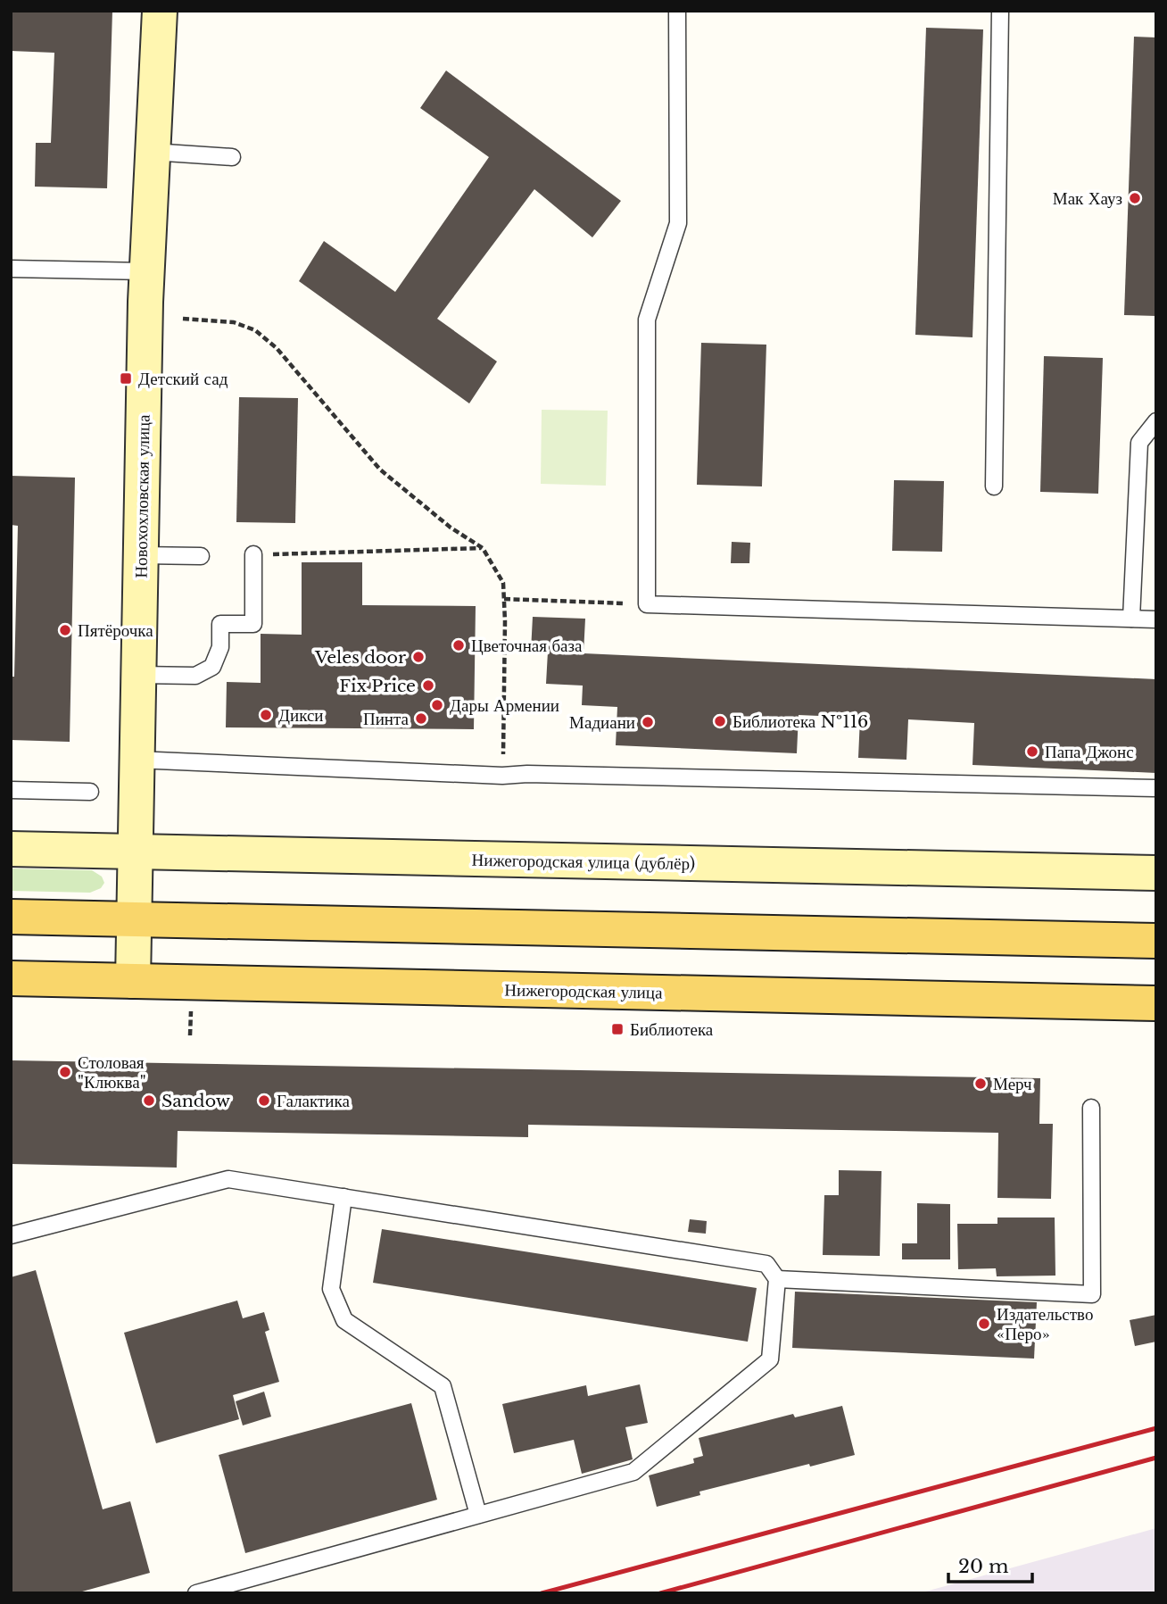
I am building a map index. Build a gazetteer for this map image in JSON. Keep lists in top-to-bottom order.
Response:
{
  "streets": {
    "main road": ["Нижегородская улица"],
    "street": ["Новохохловская улица", "Нижегородская улица (дублёр)"]
  },
  "crossings": [
    ["Новохохловская улица", "Нижегородская улица (дублёр)"],
    ["Новохохловская улица", "Нижегородская улица"]
  ],
  "places": {
    "other": [
      "Мак Хауз",
      "Пятёрочка",
      "Цветочная база",
      "Veles door",
      "Fix Price",
      "Дары Армении",
      "Дикси",
      "Пинта",
      "Библиотека №116",
      "Мадиани",
      "Папа Джонс",
      "Столовая \"Клюква\"",
      "Мерч",
      "Sandow",
      "Галактика",
      "Издательство «Перо»"
    ],
    "transit": ["Детский сад", "Библиотека"]
  },
  "scale_bar": "20 m"
}
